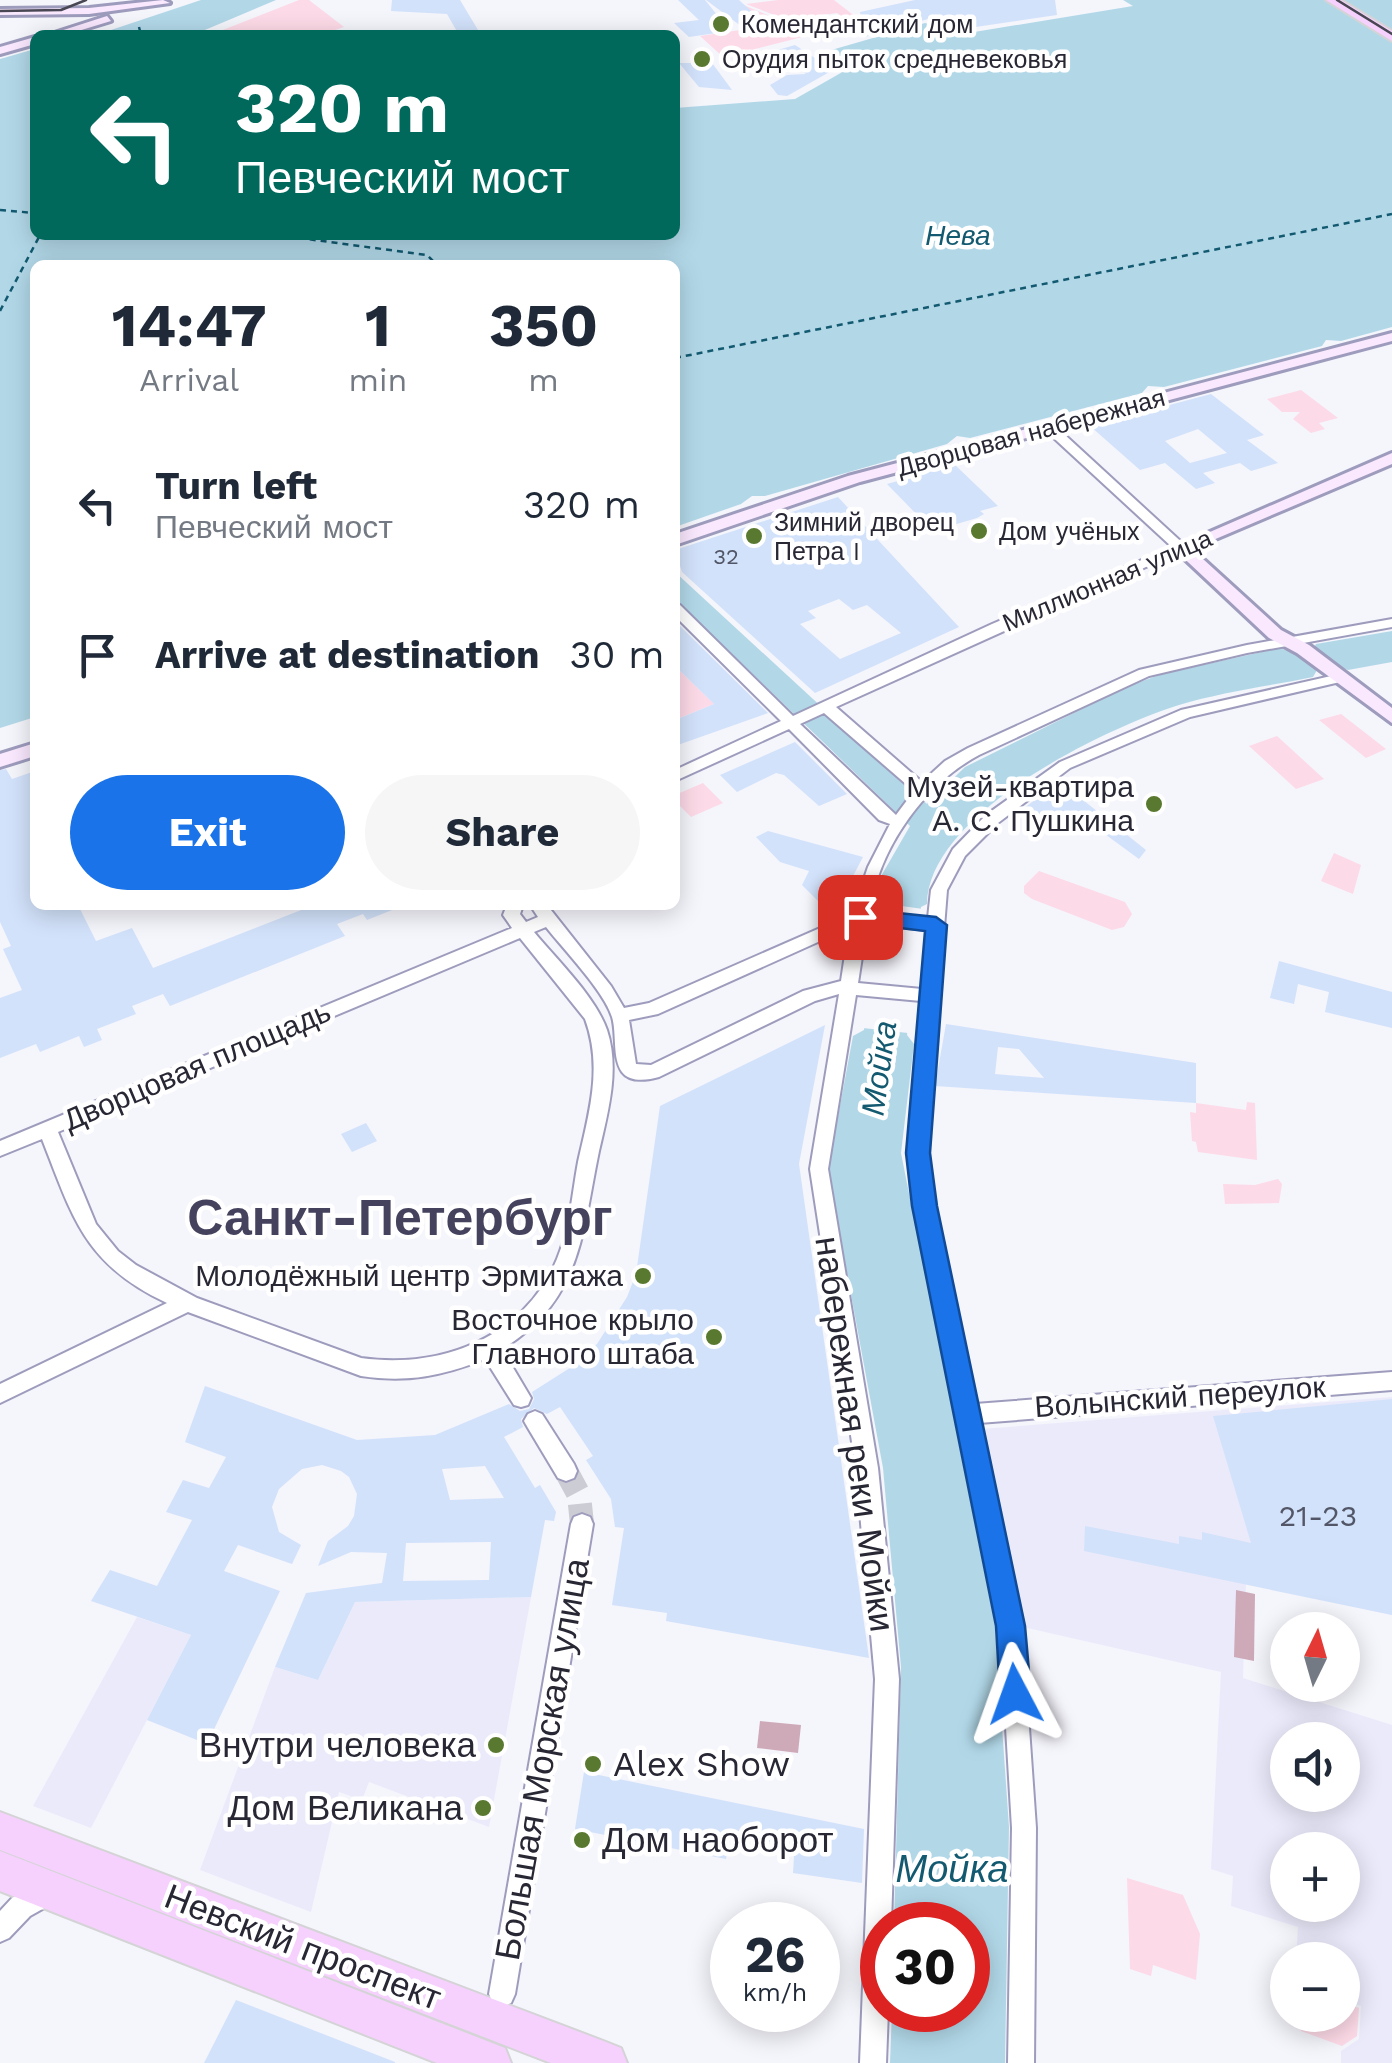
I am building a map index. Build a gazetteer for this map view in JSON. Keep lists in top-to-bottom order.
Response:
{
  "streets": {
    "main road": ["Дворцовая набережная", "Миллионная улица", "Невский проспект"],
    "street": [
      "Дворцовая площадь",
      "Волынский переулок",
      "набережная реки Мойки",
      "Большая Морская улица"
    ]
  },
  "crossings": [
    ["Большая Морская улица", "Невский проспект"]
  ],
  "districts": ["Санкт-Петербург"],
  "water": ["Нева", "Мойка"],
  "places": [
    "Комендантский дом",
    "Орудия пыток средневековья",
    "Дом учёных",
    "Зимний дворец Петра I",
    "Музей-квартира А. С. Пушкина",
    "Молодёжный центр Эрмитажа",
    "Восточное крыло Главного штаба",
    "Внутри человека",
    "Alex Show",
    "Дом Великана",
    "Дом наоборот"
  ],
  "house_numbers": ["32", "21-23"],
  "north": "top",
  "page": {
    "turn": ["320 m", "Певческий мост"],
    "eta": [
      "14:47",
      "Arrival",
      "1",
      "min",
      "350",
      "m"
    ],
    "list": [
      {
        "name": "Turn left",
        "note": "Певческий мост",
        "value": "320 m"
      },
      {
        "name": "Arrive at destination",
        "value": "30 m"
      }
    ],
    "buttons": ["Exit", "Share"],
    "map_buttons": ["+", "−"],
    "speed": "26 km/h",
    "limit": "30"
  }
}
